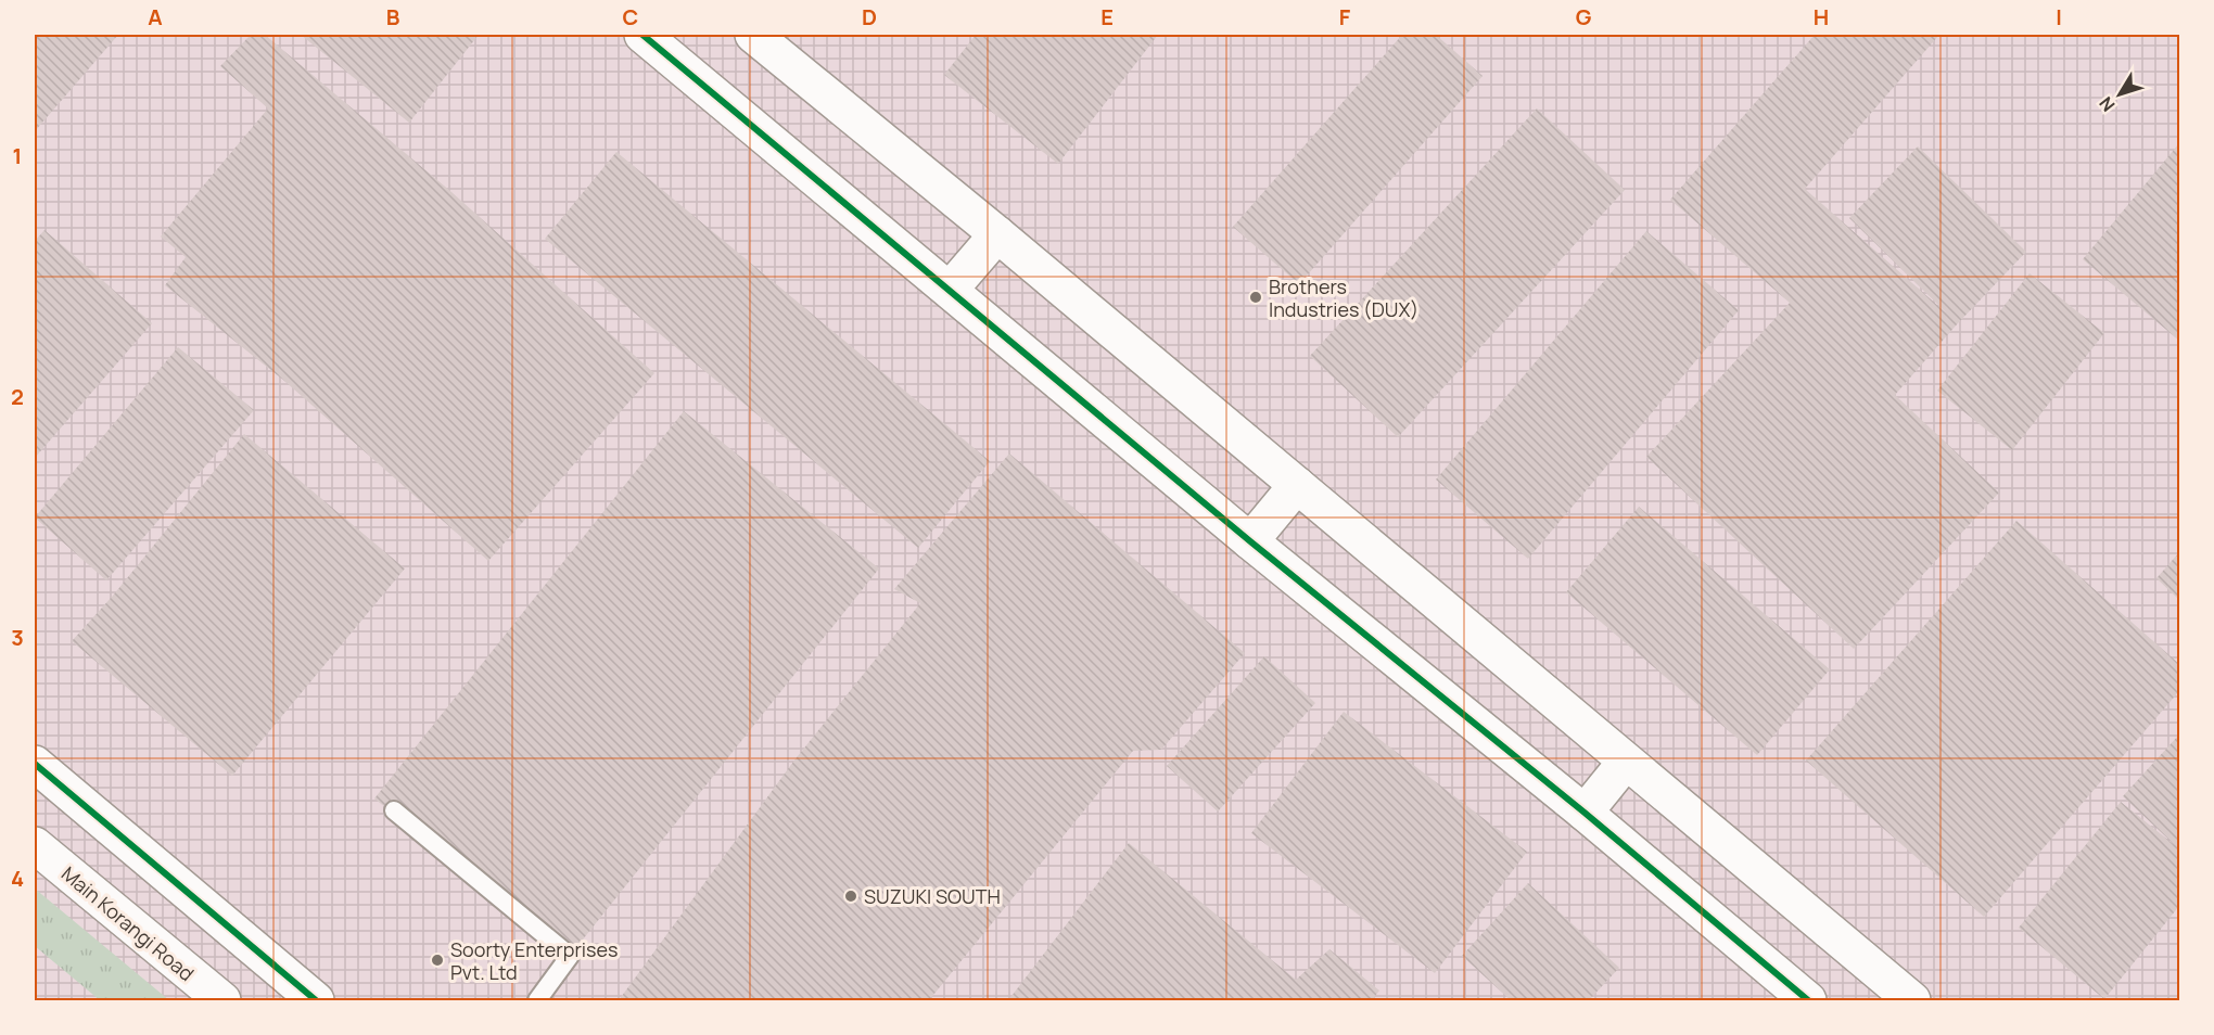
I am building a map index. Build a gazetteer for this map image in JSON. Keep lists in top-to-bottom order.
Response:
{
  "streets": {
    "street": ["Main Korangi Road"]
  },
  "places": ["Brothers Industries (DUX)", "SUZUKI SOUTH", "Soorty Enterprises Pvt. Ltd"],
  "north": "bottom left",
  "grid": {
    "columns": [
      "A",
      "B",
      "C",
      "D",
      "E",
      "F",
      "G",
      "H",
      "I"
    ],
    "rows": [
      "1",
      "2",
      "3",
      "4"
    ]
  }
}
